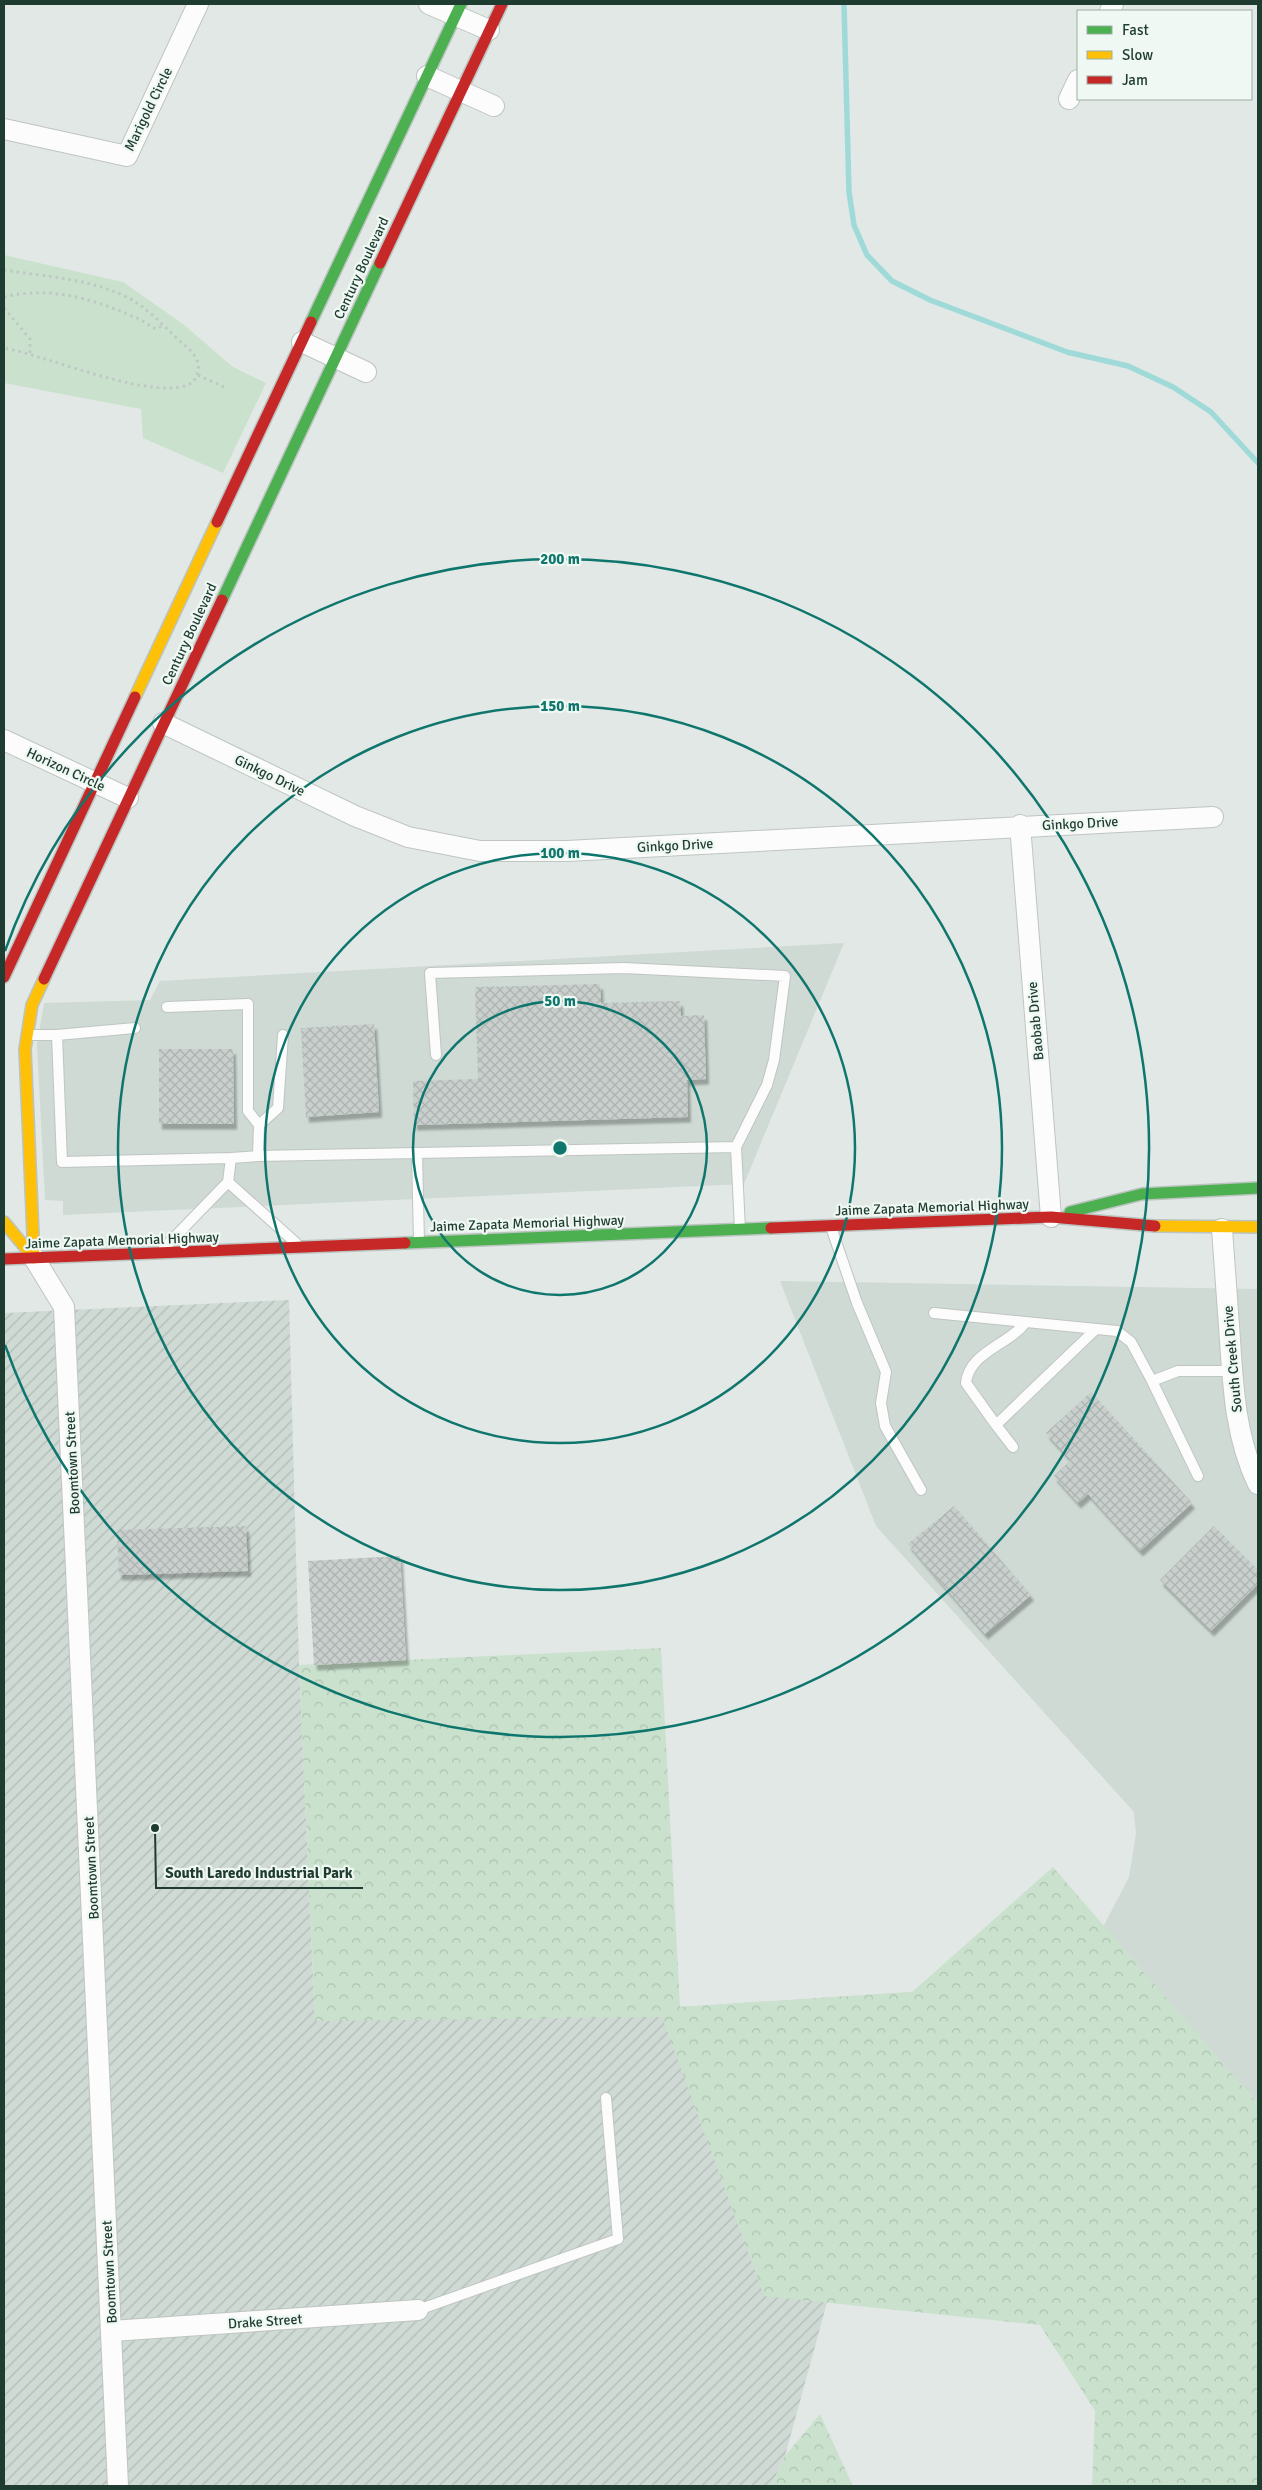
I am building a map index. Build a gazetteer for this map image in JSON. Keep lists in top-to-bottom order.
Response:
{
  "streets": {
    "street": [
      "Marigold Circle",
      "Century Boulevard",
      "Horizon Circle",
      "Ginkgo Drive",
      "Baobab Drive",
      "Jaime Zapata Memorial Highway",
      "South Creek Drive",
      "Boomtown Street",
      "Drake Street"
    ]
  },
  "crossings": [
    ["Century Boulevard", "Horizon Circle"],
    ["Century Boulevard", "Ginkgo Drive"],
    ["Century Boulevard", "Jaime Zapata Memorial Highway"],
    ["Century Boulevard", "Boomtown Street"],
    ["Ginkgo Drive", "Baobab Drive"],
    ["Baobab Drive", "Jaime Zapata Memorial Highway"],
    ["Jaime Zapata Memorial Highway", "South Creek Drive"],
    ["Jaime Zapata Memorial Highway", "Boomtown Street"],
    ["Boomtown Street", "Drake Street"]
  ],
  "places": ["South Laredo Industrial Park"],
  "legend": ["Fast", "Slow", "Jam"],
  "rings": [
    "200 m",
    "150 m",
    "100 m",
    "50 m"
  ]
}
